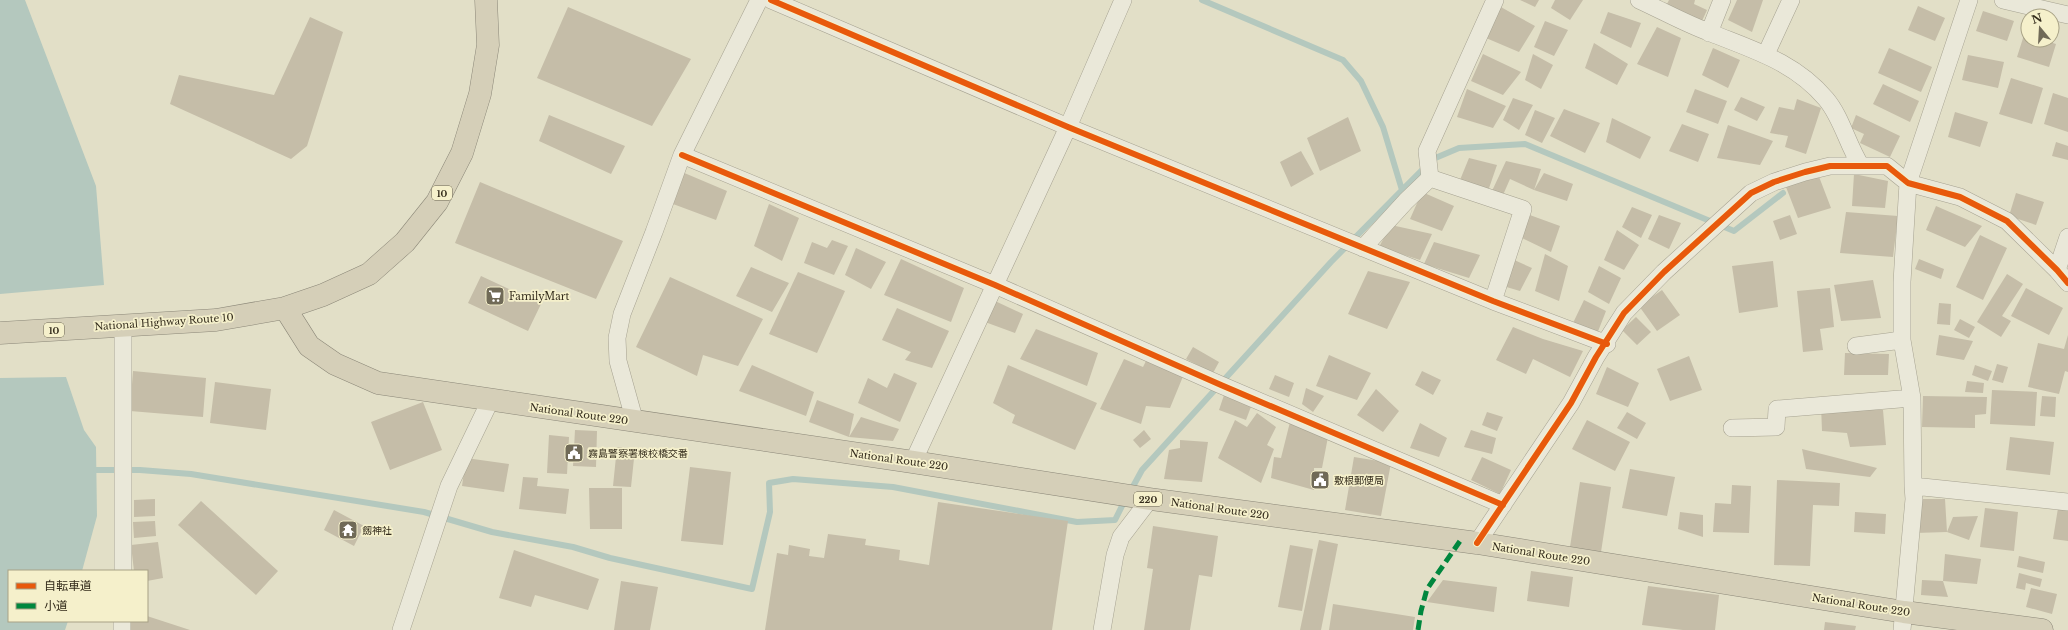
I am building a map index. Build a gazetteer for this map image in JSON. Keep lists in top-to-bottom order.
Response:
{
  "streets": {
    "highway": [
      "10",
      "National Highway Route 10",
      "National Route 220",
      "220"
    ]
  },
  "crossings": [
    ["National Highway Route 10", "National Route 220"]
  ],
  "places": {
    "supermarket": ["FamilyMart"],
    "public building": ["霧島警察署検校橋交番", "敷根郵便局"],
    "temple": ["劔神社"]
  },
  "legend": ["自転車道", "小道"],
  "north": "top"
}
